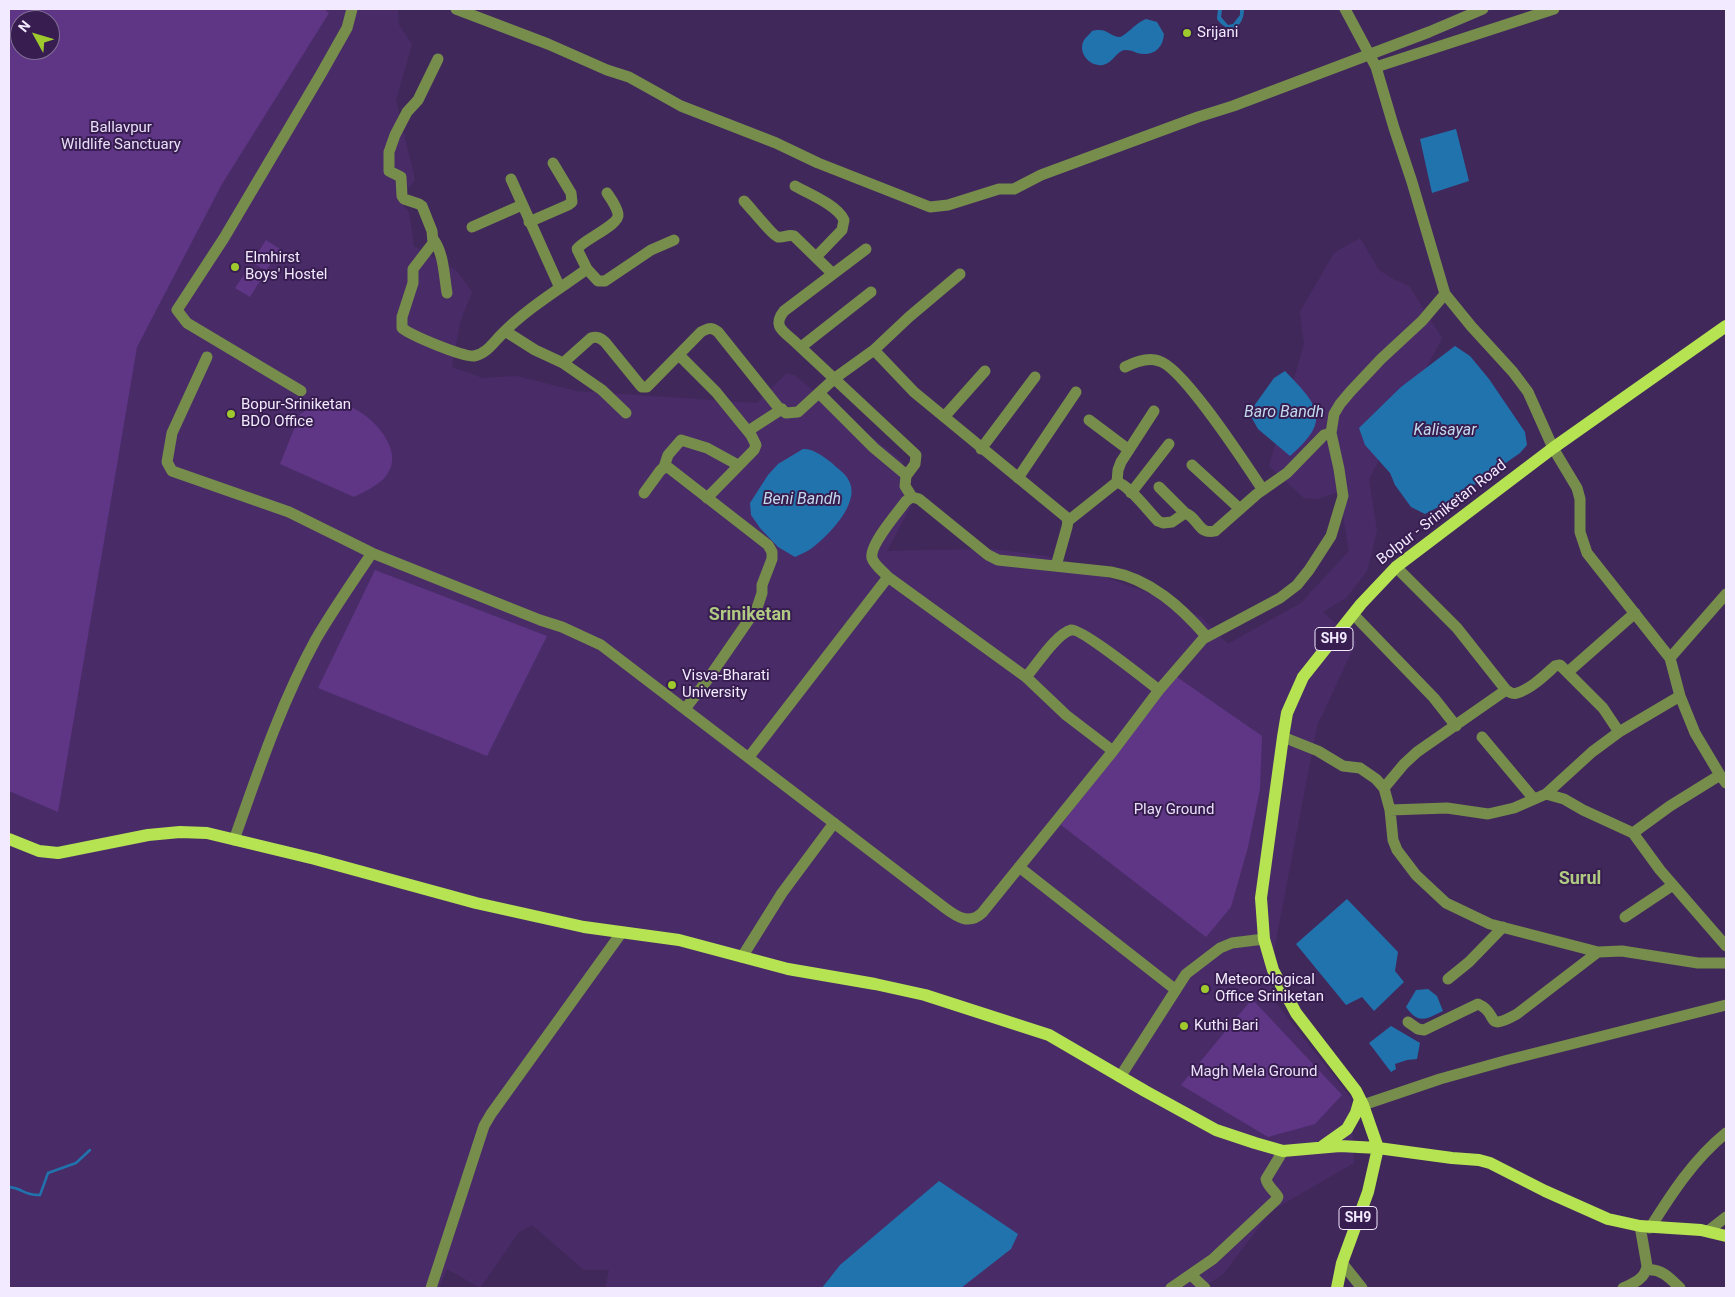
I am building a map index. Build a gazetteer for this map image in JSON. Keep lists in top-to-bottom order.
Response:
{
  "streets": {
    "main road": ["Bolpur - Sriniketan Road", "SH9"]
  },
  "crossings": [
    ["Bolpur - Sriniketan Road", "SH9"]
  ],
  "districts": ["Sriniketan", "Surul"],
  "water": ["Baro Bandh", "Kalisayar", "Beni Bandh"],
  "parks": ["Ballavpur Wildlife Sanctuary", "Play Ground", "Magh Mela Ground"],
  "places": [
    "Srijani",
    "Elmhirst Boys' Hostel",
    "Bopur-Sriniketan BDO Office",
    "Visva-Bharati University",
    "Meteorological Office Sriniketan",
    "Kuthi Bari"
  ],
  "north": "top left"
}
